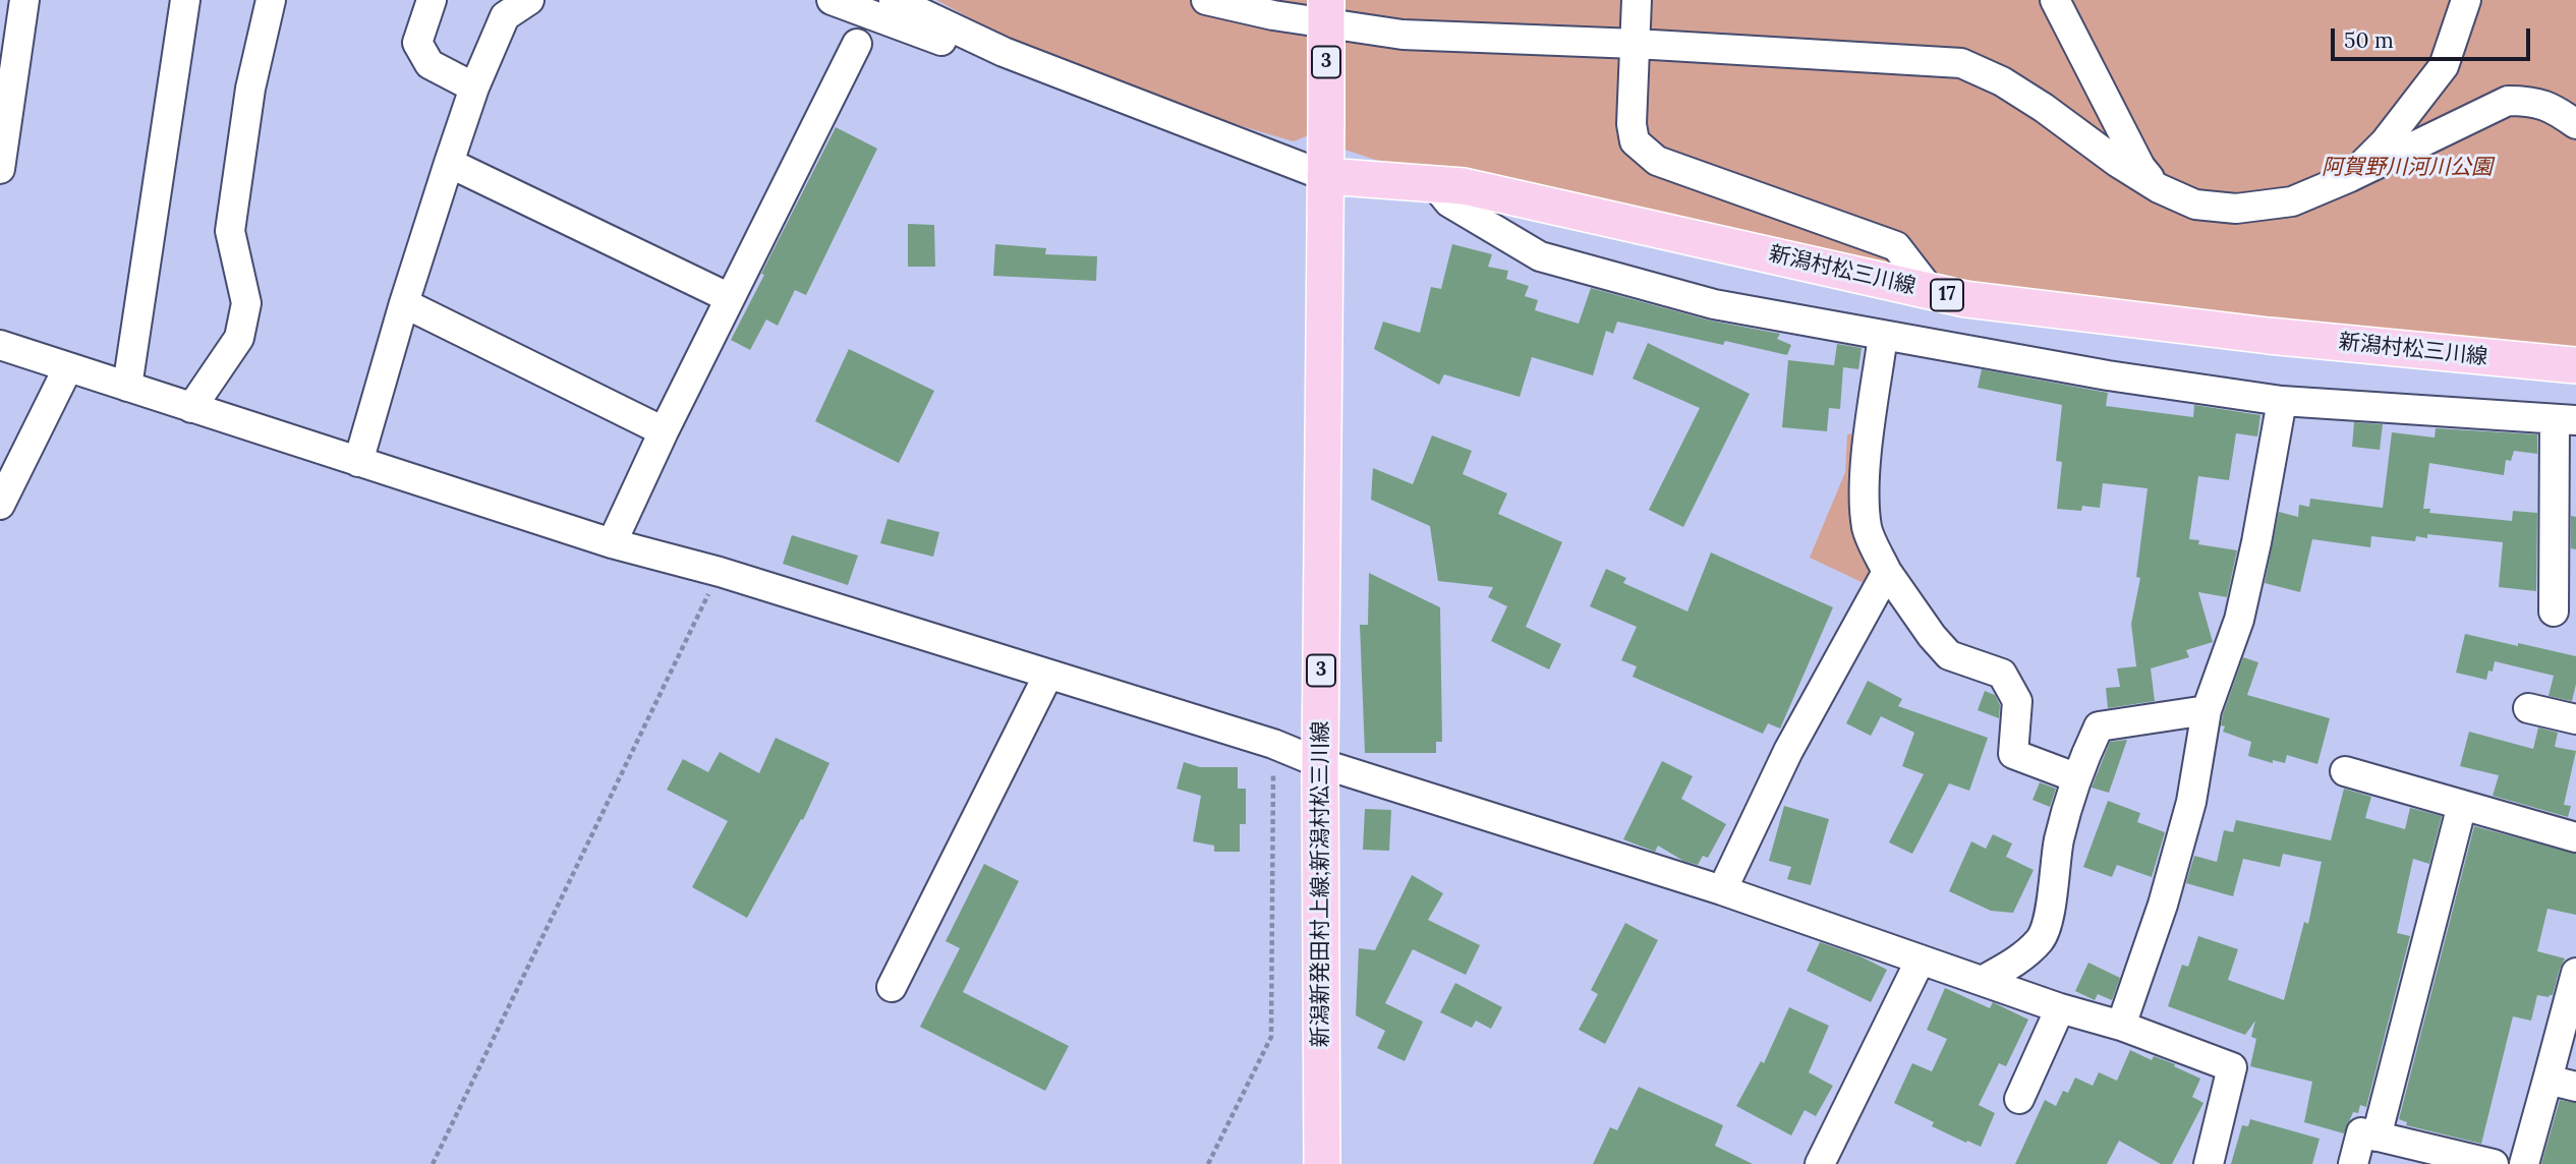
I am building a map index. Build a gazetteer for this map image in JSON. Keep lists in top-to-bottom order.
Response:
{
  "streets": {
    "main road": [
      "3",
      "新潟村松三川線",
      "17",
      "新潟新発田村上線;新潟村松三川線"
    ]
  },
  "crossings": [
    ["3", "新潟村松三川線"],
    ["3", "新潟新発田村上線;新潟村松三川線"],
    ["新潟村松三川線", "新潟新発田村上線;新潟村松三川線"]
  ],
  "parks": ["阿賀野川河川公園"],
  "scale_bar": "50 m"
}
